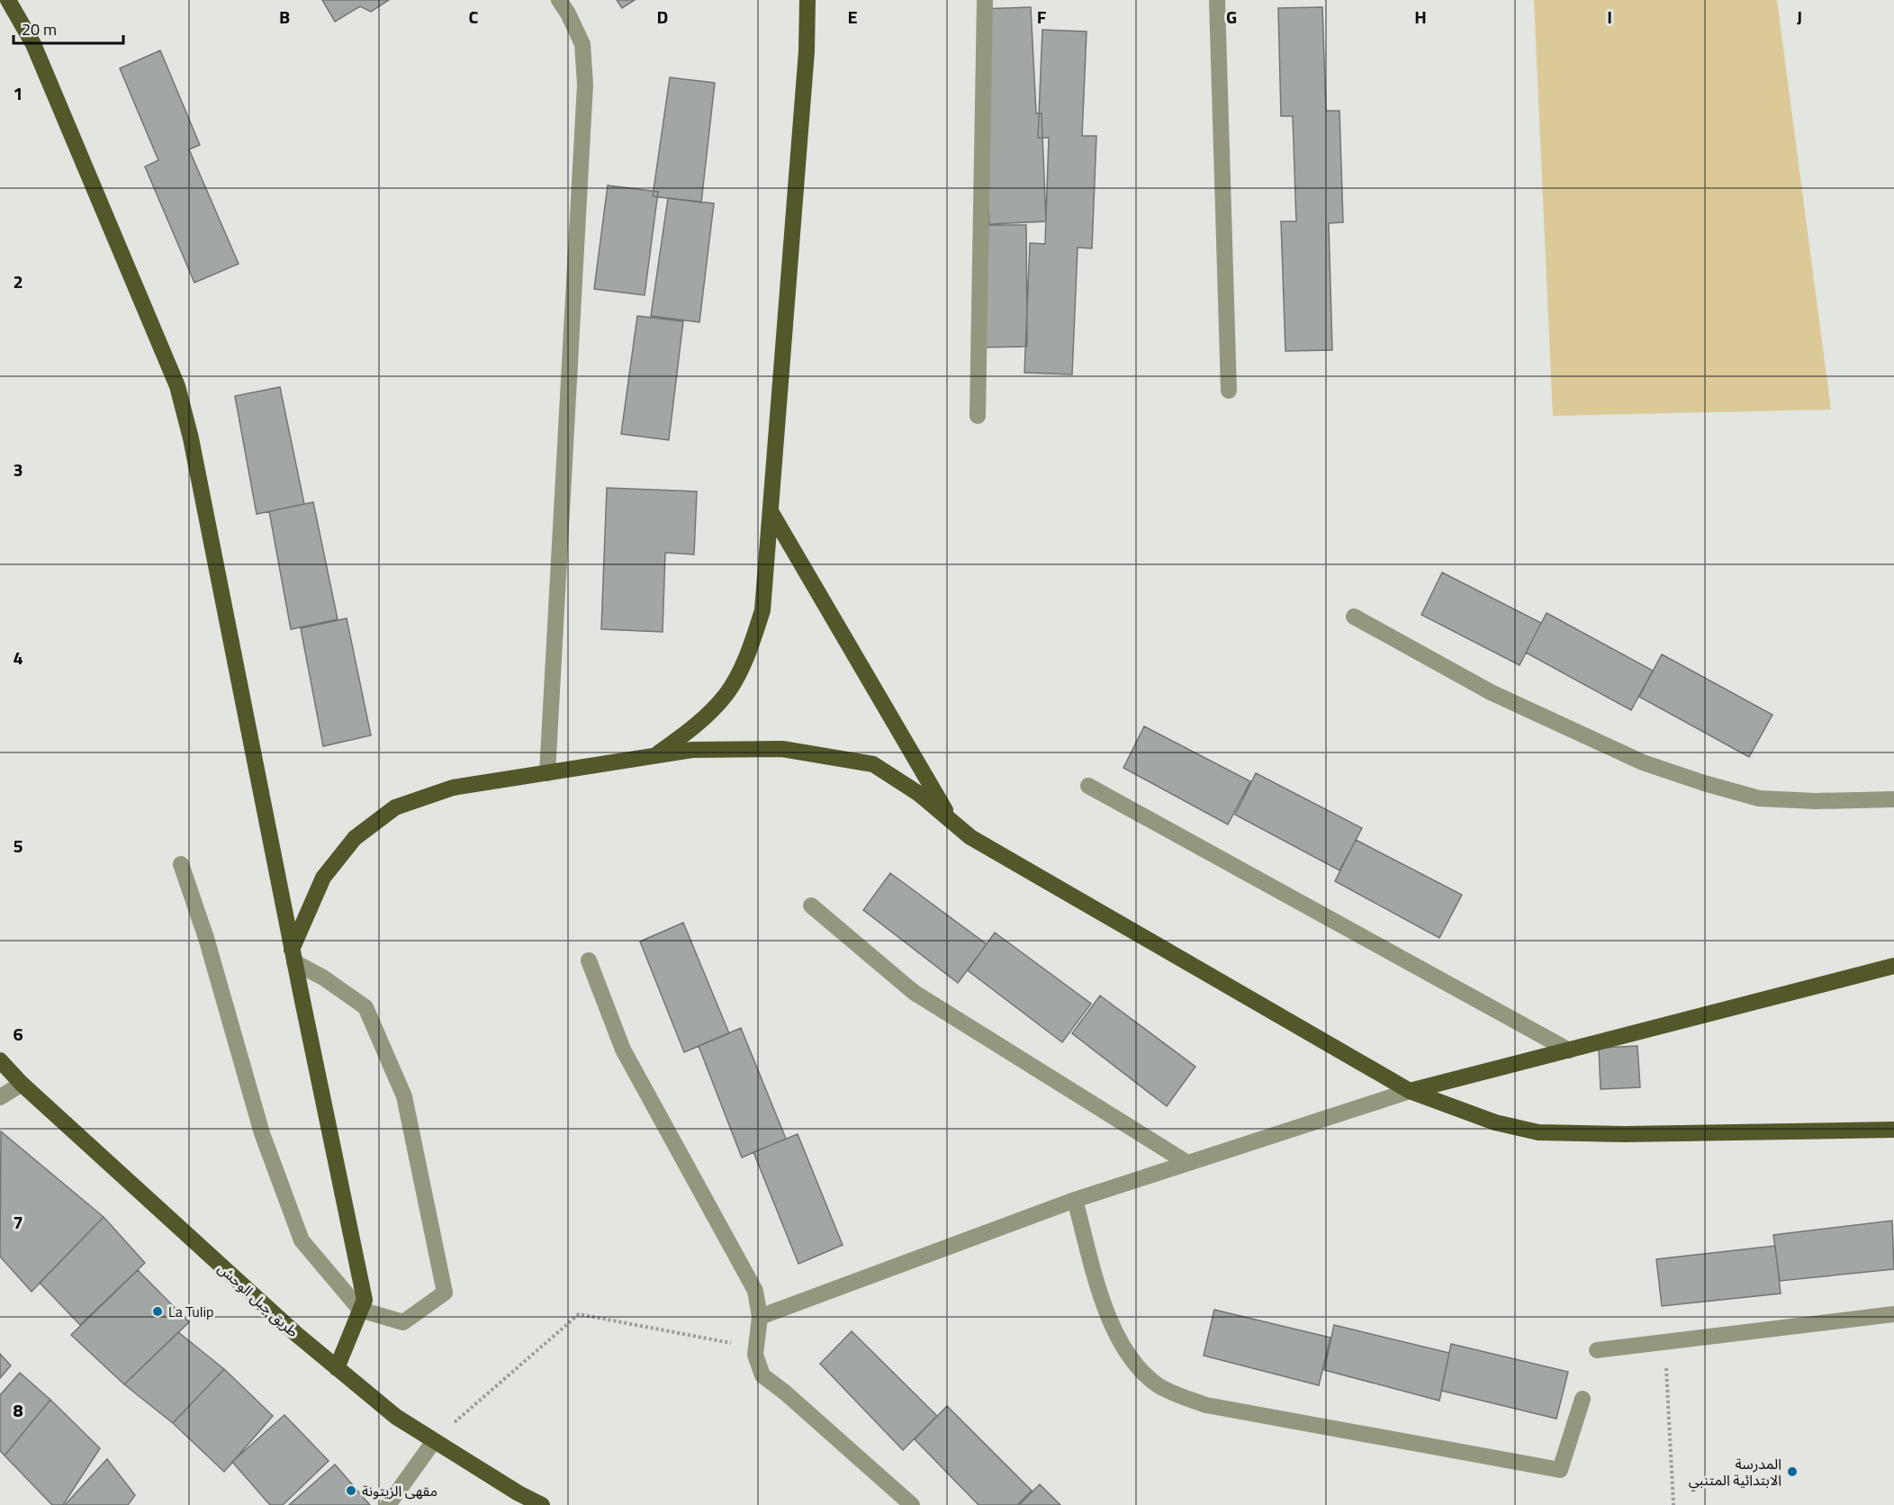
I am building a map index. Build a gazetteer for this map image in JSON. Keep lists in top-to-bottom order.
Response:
{
  "streets": {
    "main road": ["طريق جبل الوحش"]
  },
  "places": ["La Tulip", "المدرسة الابتدائية المتنبي", "مقهى الزيتونة"],
  "scale_bar": "20 m",
  "grid": {
    "columns": [
      "B",
      "C",
      "D",
      "E",
      "F",
      "G",
      "H",
      "I",
      "J"
    ],
    "rows": [
      "1",
      "2",
      "3",
      "4",
      "5",
      "6",
      "7",
      "8"
    ]
  }
}
